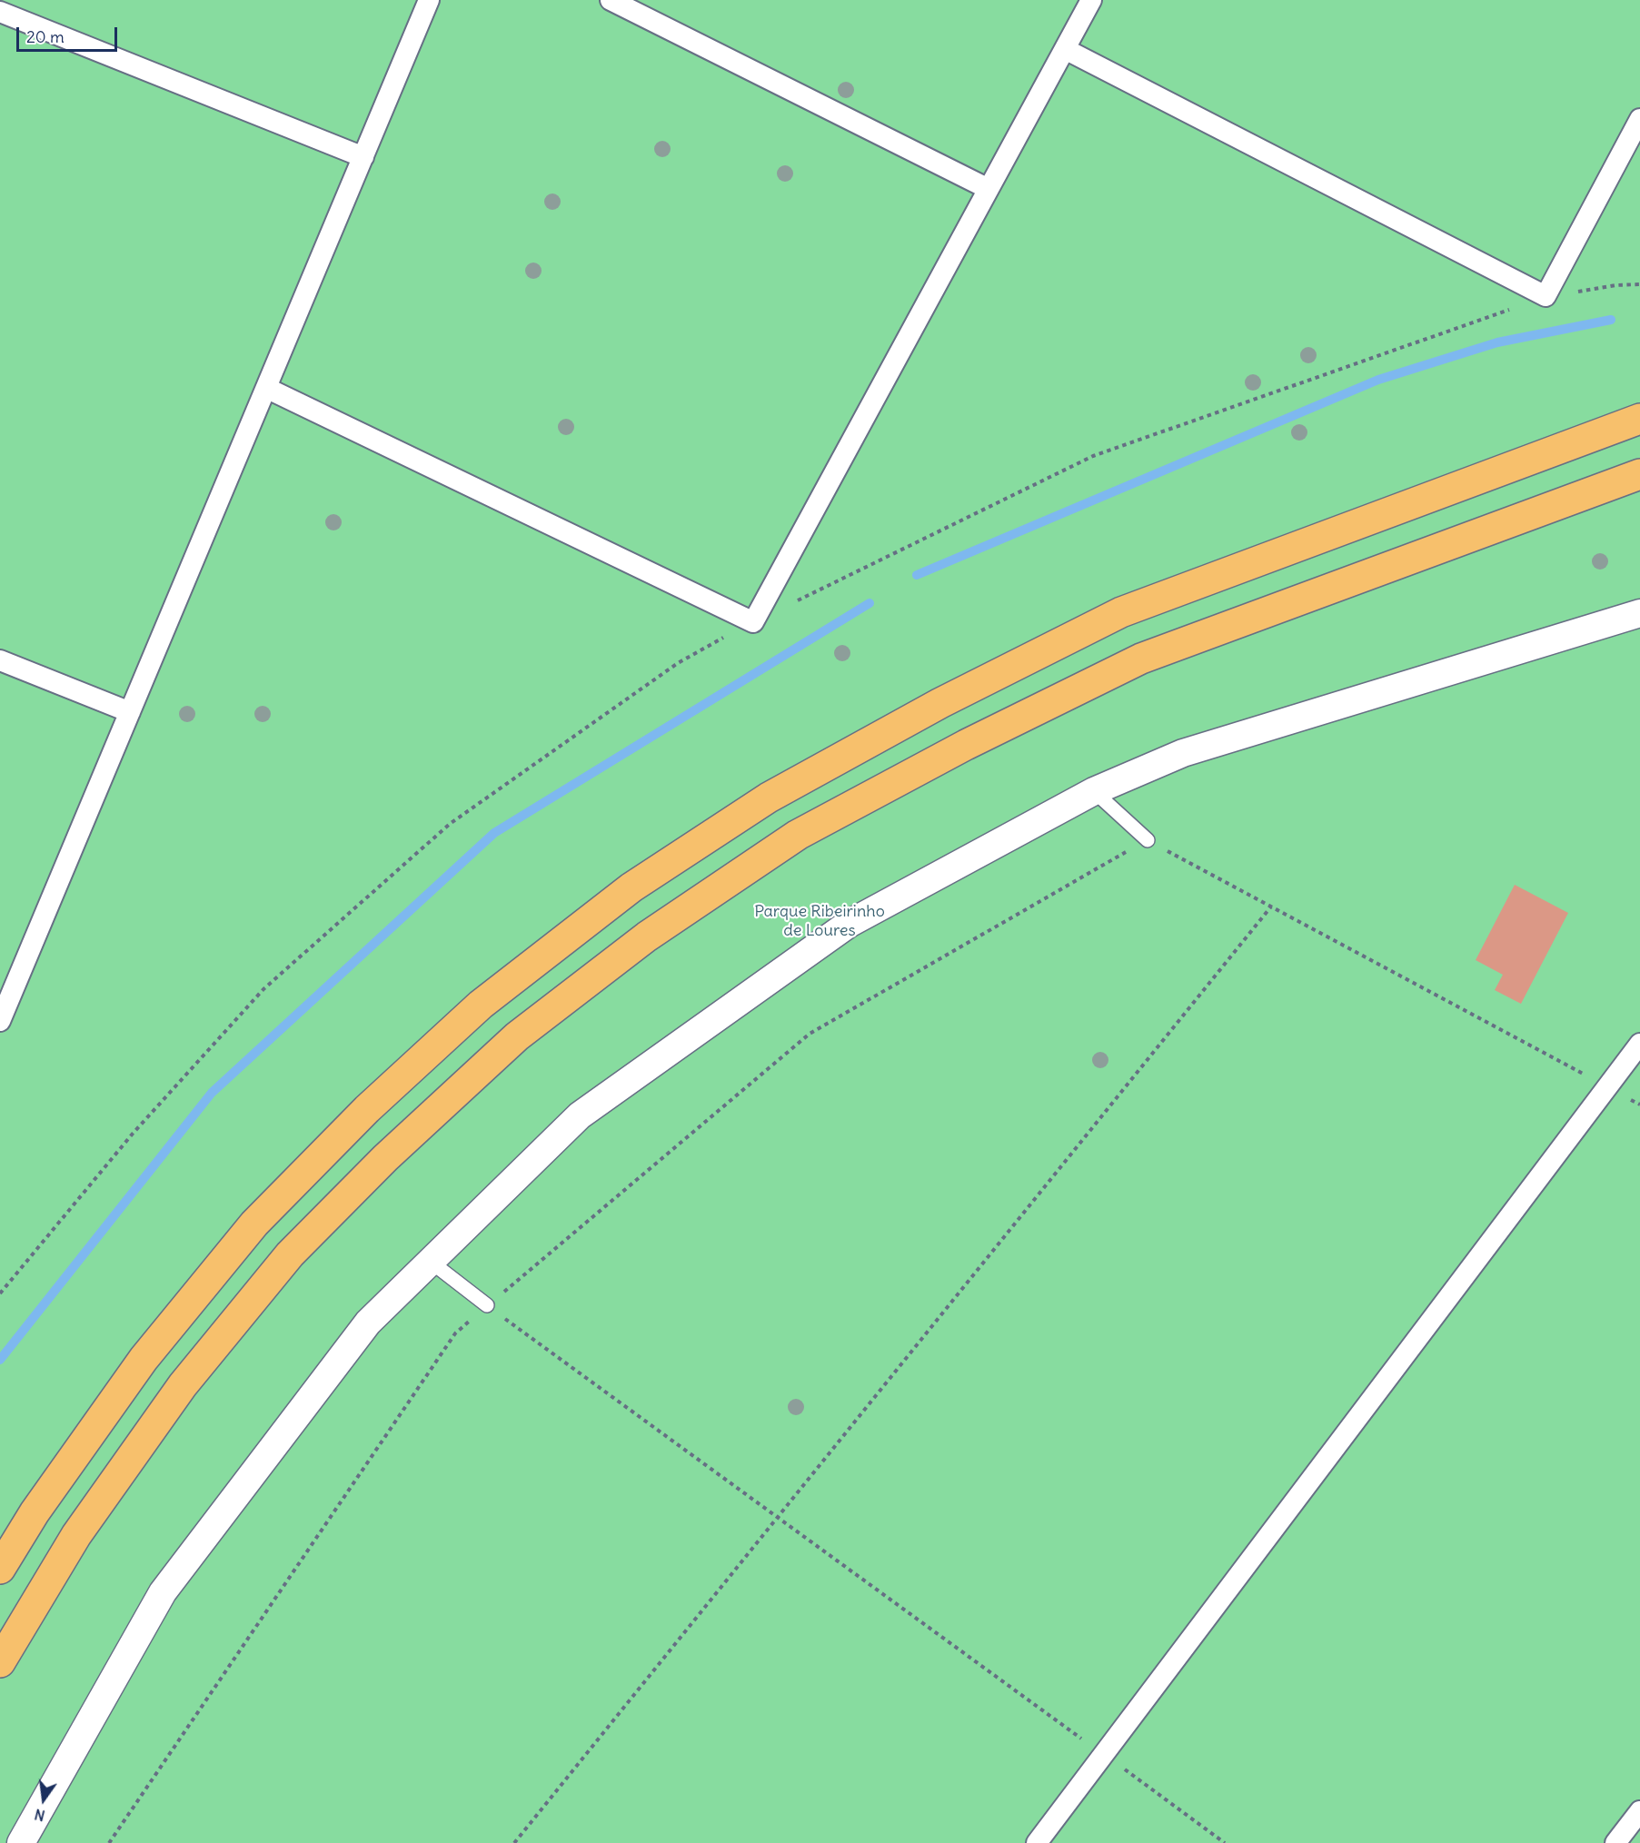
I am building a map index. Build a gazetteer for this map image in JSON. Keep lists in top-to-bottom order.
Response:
{
  "parks": ["Parque Ribeirinho de Loures"],
  "scale_bar": "20 m",
  "north": "bottom"
}
